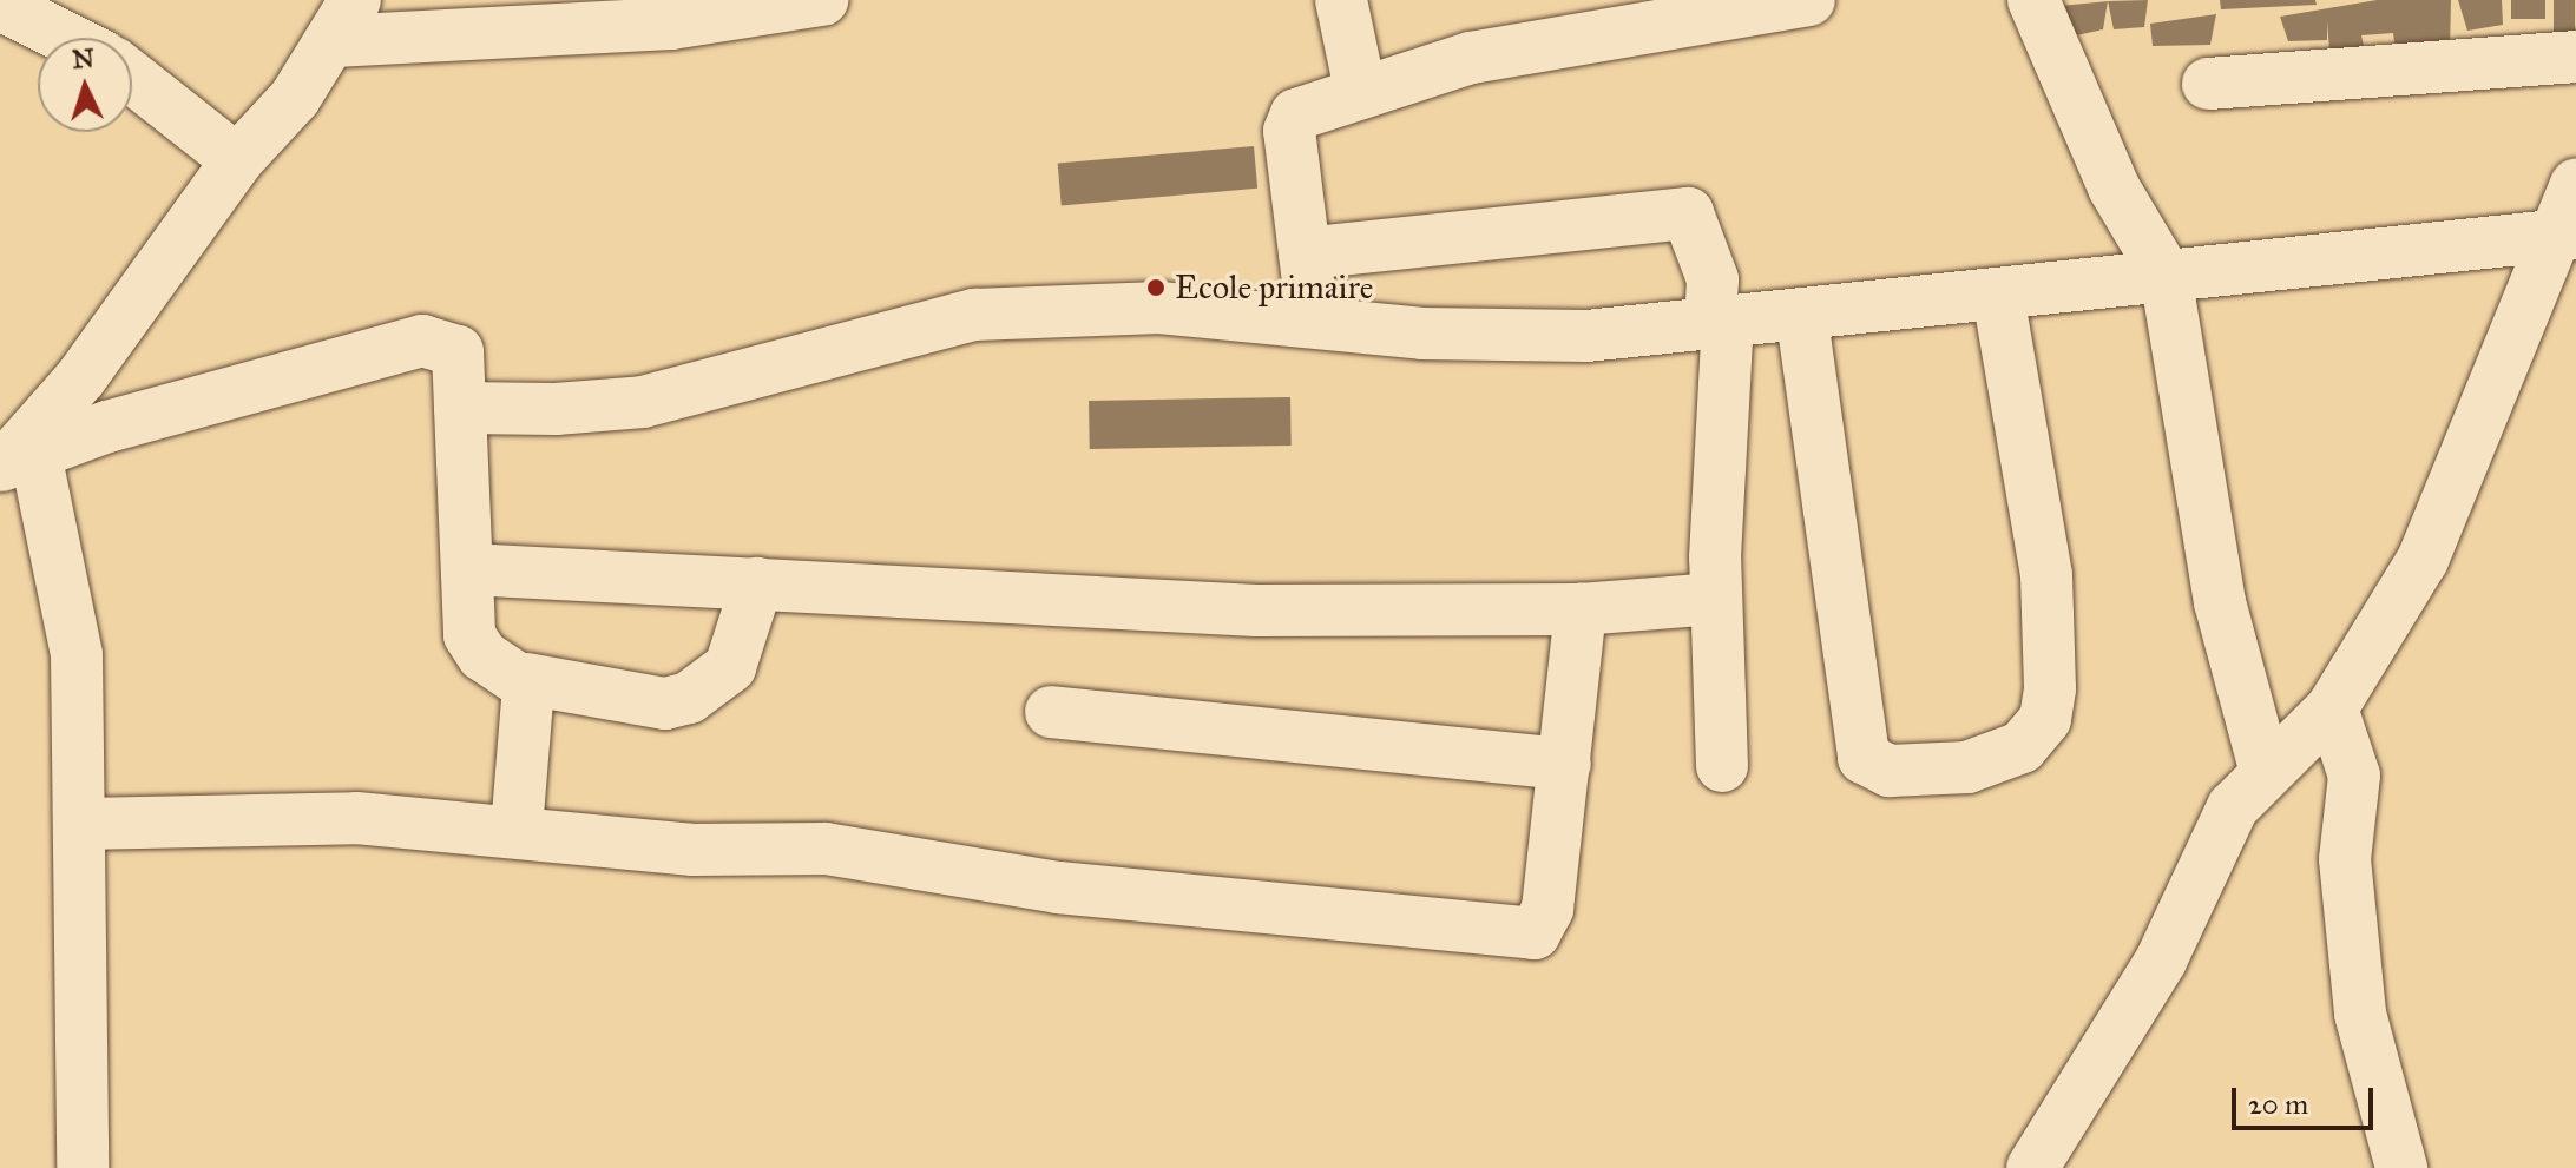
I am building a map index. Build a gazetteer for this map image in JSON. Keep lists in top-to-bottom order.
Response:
{
  "places": ["Ecole primaire"],
  "scale_bar": "20 m",
  "north": "top"
}
